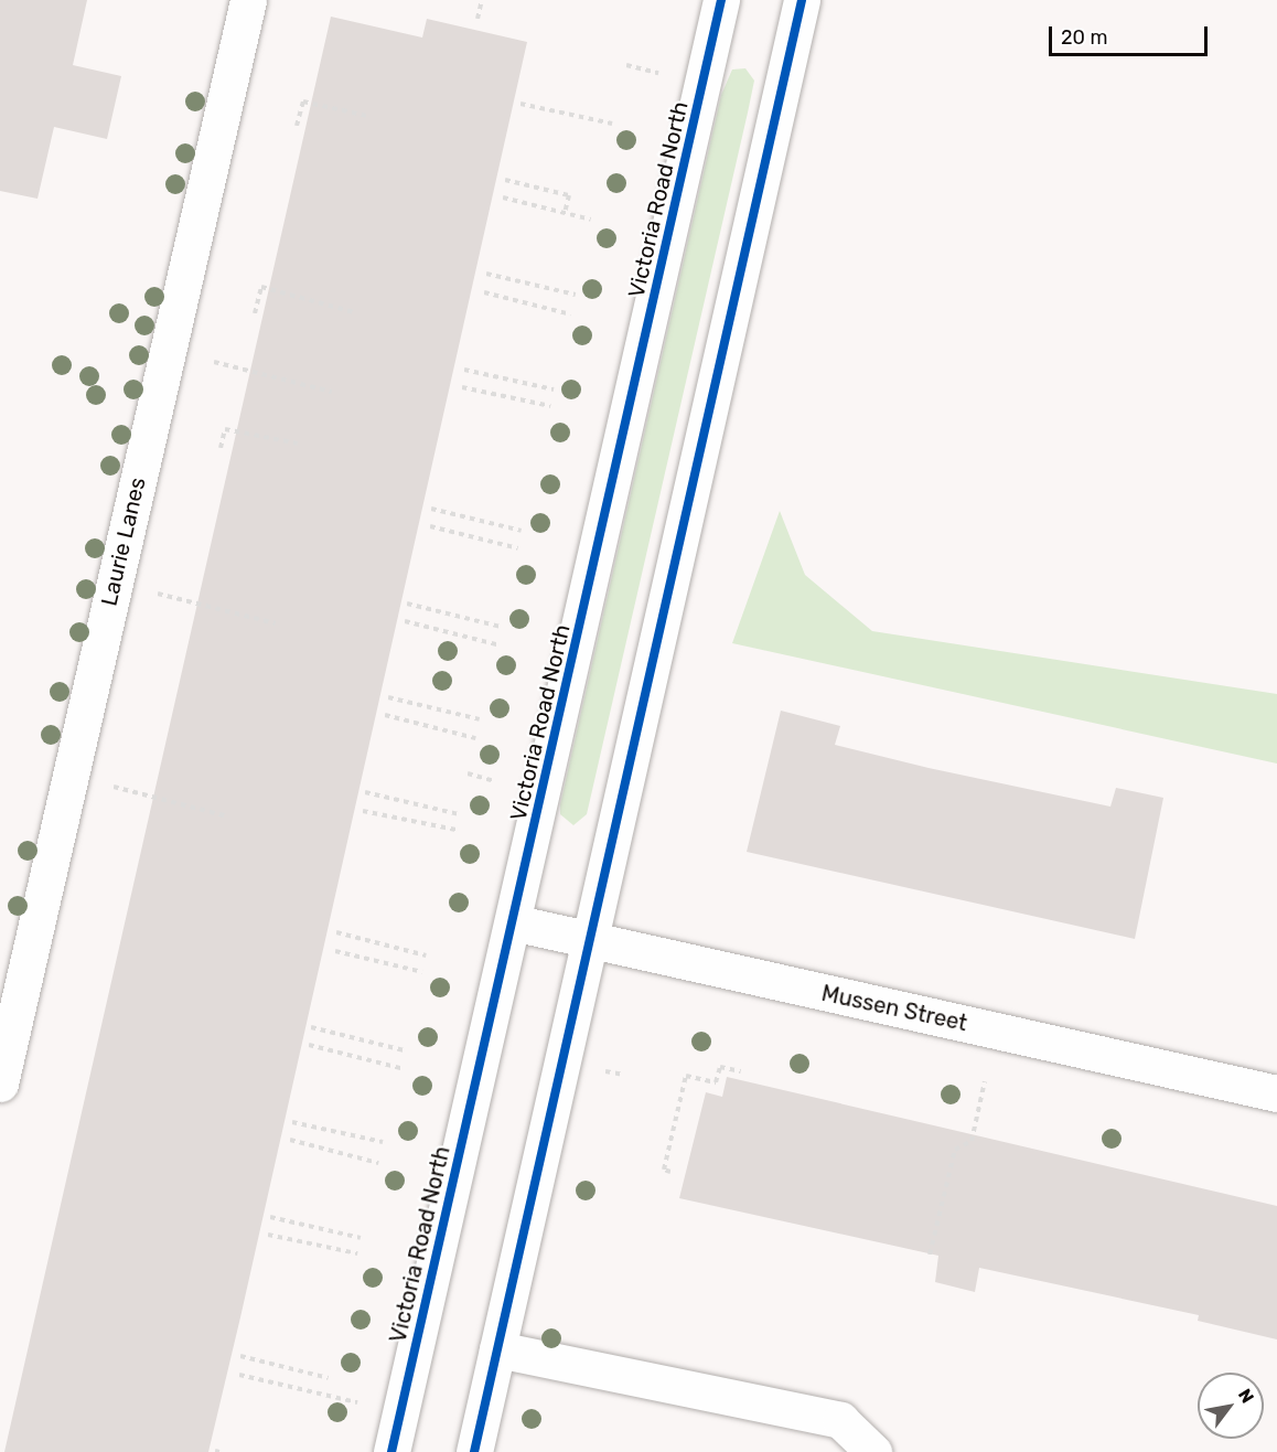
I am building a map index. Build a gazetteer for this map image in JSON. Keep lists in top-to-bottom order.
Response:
{
  "streets": {
    "main road": ["Victoria Road North", "Laurie Lanes", "Mussen Street"]
  },
  "crossings": [
    ["Victoria Road North", "Mussen Street"]
  ],
  "scale_bar": "20 m",
  "north": "top right"
}
